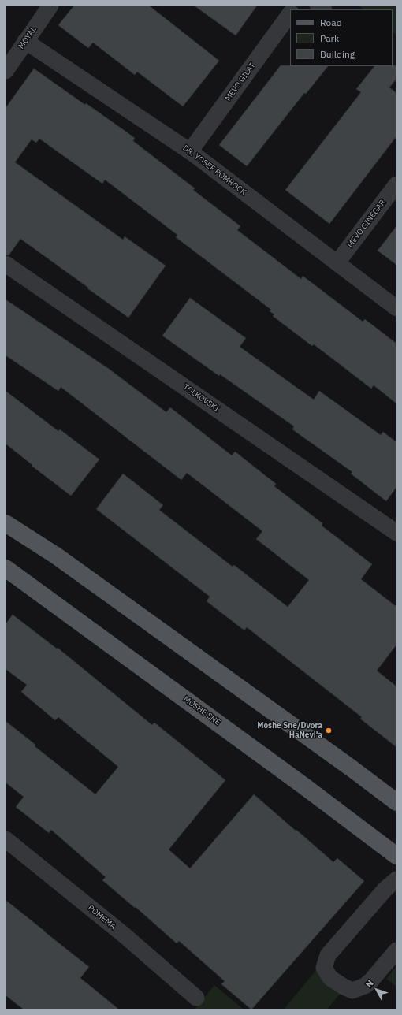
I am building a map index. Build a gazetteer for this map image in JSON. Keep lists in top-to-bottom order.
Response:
{
  "streets": {
    "main road": ["MOSHE SNE"],
    "street": [
      "MOYAL",
      "MEVO GILAT",
      "DR. YOSEF POMROCK",
      "MEVO GINEGAR",
      "TOLKOVSKI",
      "ROMEMA"
    ]
  },
  "crossings": [
    ["MOYAL", "DR. YOSEF POMROCK"],
    ["MEVO GILAT", "DR. YOSEF POMROCK"],
    ["DR. YOSEF POMROCK", "MEVO GINEGAR"]
  ],
  "places": ["Moshe Sne/Dvora HaNevi'a"],
  "legend": ["Road", "Park", "Building"],
  "north": "top left"
}
